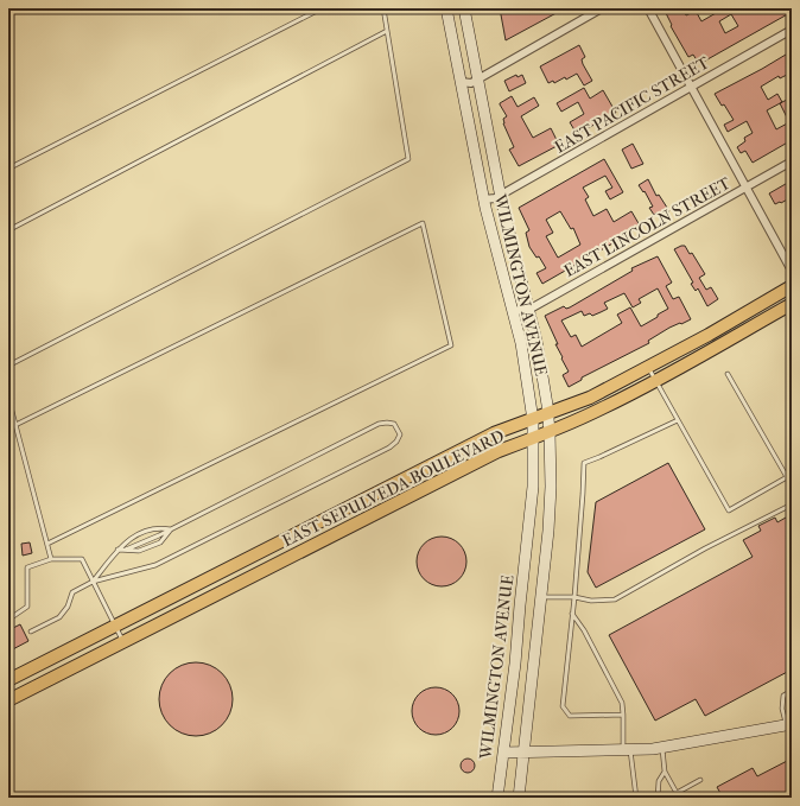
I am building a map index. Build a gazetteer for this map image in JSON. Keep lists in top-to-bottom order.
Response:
{
  "streets": {
    "main road": ["WILMINGTON AVENUE", "EAST SEPULVEDA BOULEVARD"],
    "street": ["EAST PACIFIC STREET", "EAST LINCOLN STREET"]
  },
  "crossings": [
    ["EAST PACIFIC STREET", "WILMINGTON AVENUE"],
    ["EAST LINCOLN STREET", "WILMINGTON AVENUE"],
    ["WILMINGTON AVENUE", "EAST SEPULVEDA BOULEVARD"]
  ]
}
